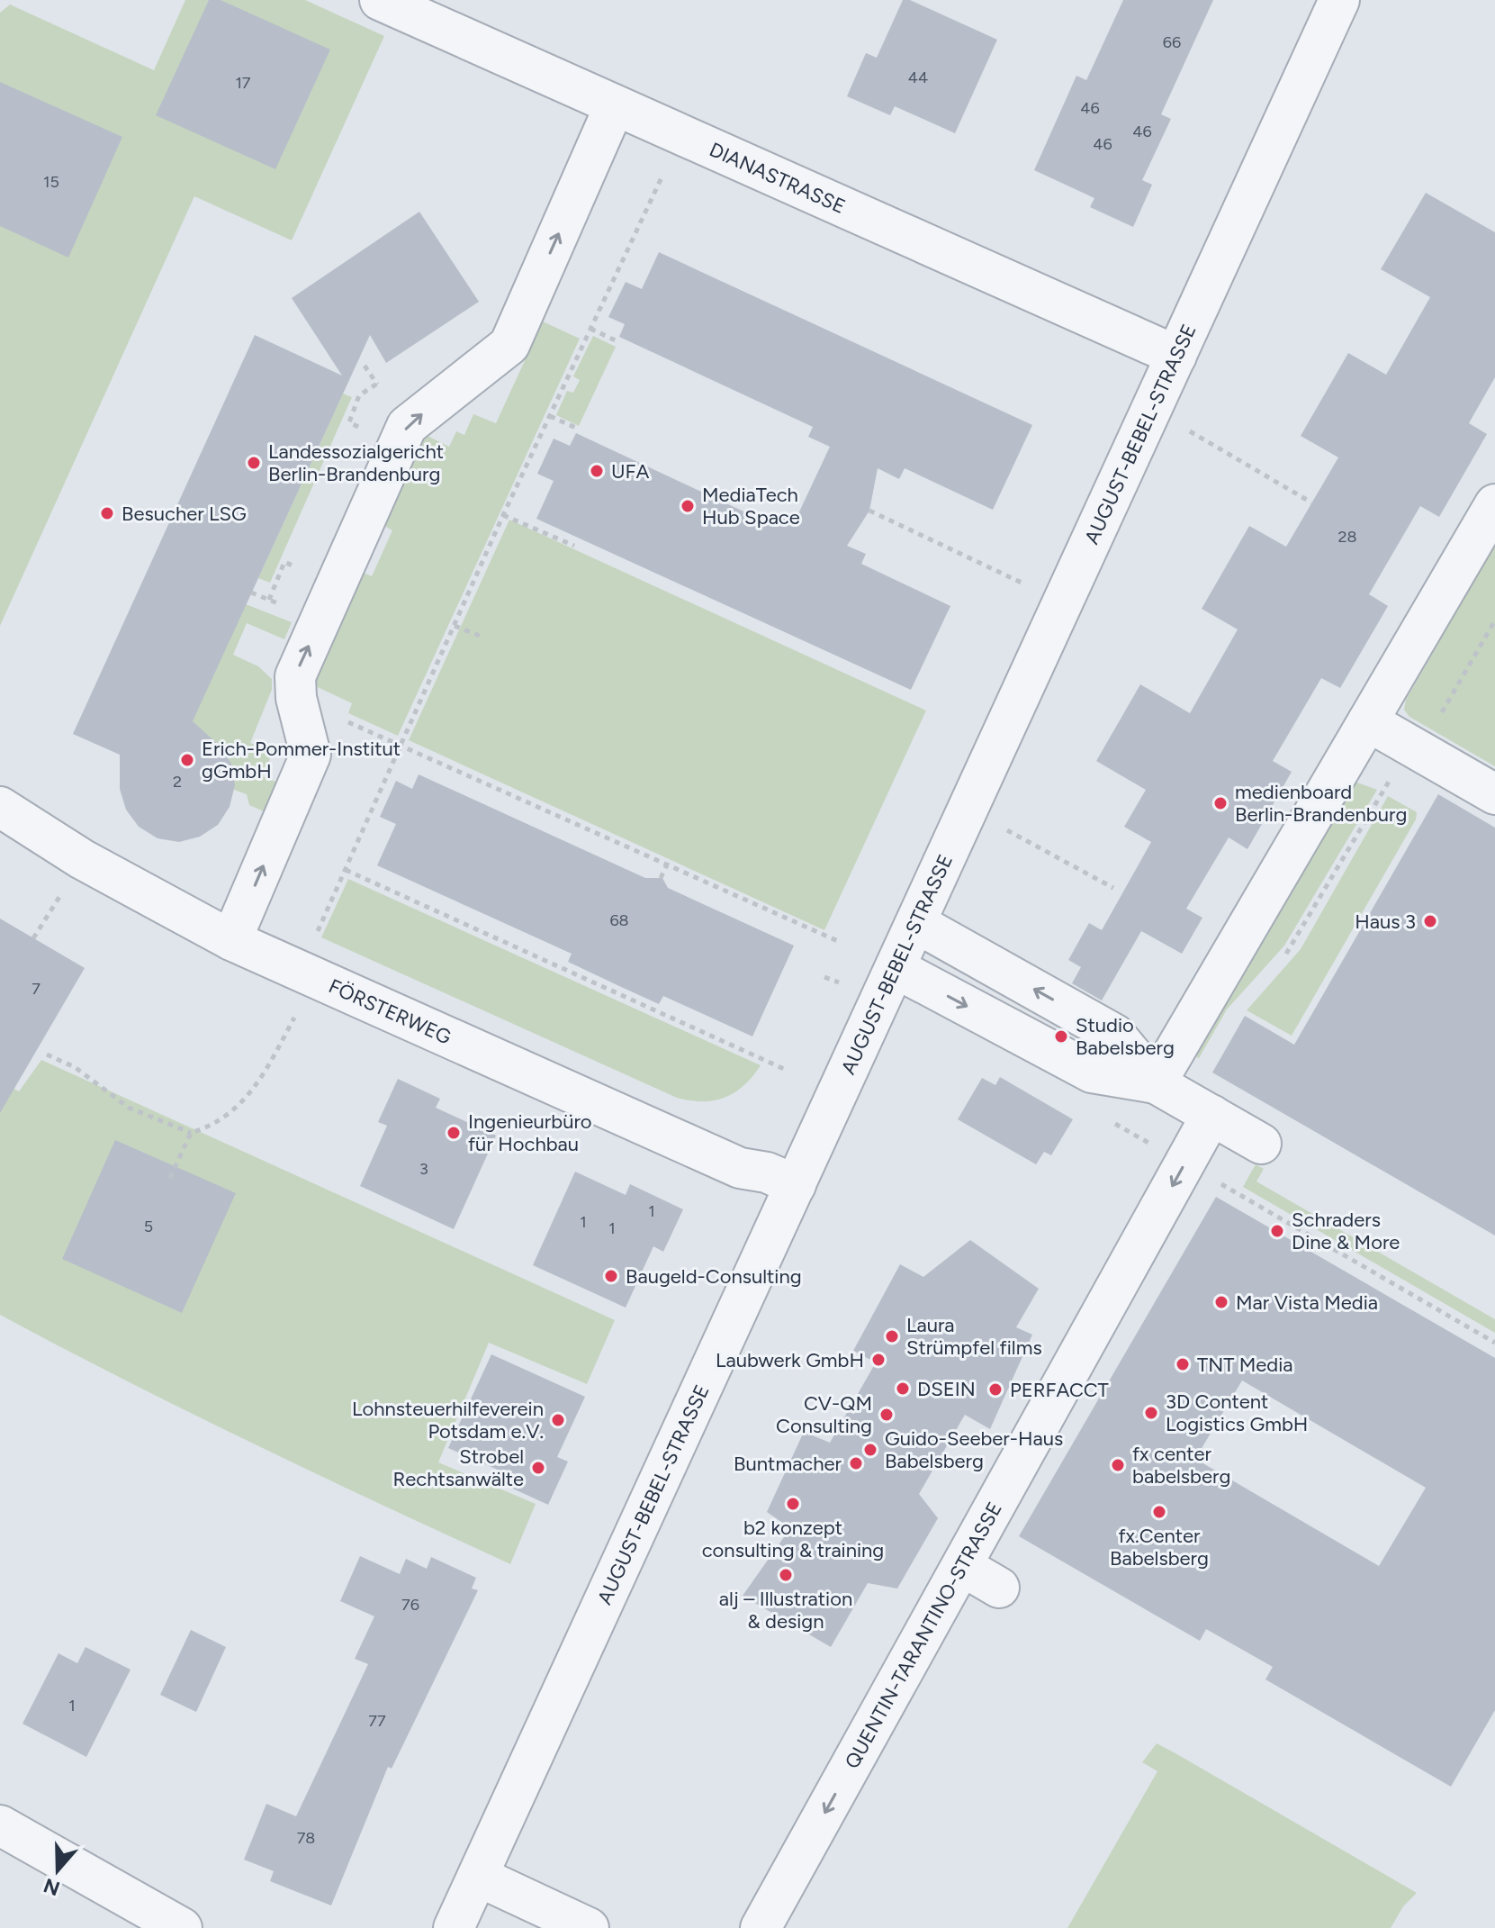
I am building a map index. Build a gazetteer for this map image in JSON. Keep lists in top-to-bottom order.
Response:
{
  "streets": {
    "street": [
      "DIANASTRASSE",
      "AUGUST-BEBEL-STRASSE",
      "FÖRSTERWEG",
      "QUENTIN-TARANTINO-STRASSE"
    ]
  },
  "crossings": [
    ["DIANASTRASSE", "AUGUST-BEBEL-STRASSE"],
    ["AUGUST-BEBEL-STRASSE", "FÖRSTERWEG"]
  ],
  "one_way": ["QUENTIN-TARANTINO-STRASSE"],
  "places": [
    "Landessozialgericht Berlin-Brandenburg",
    "UFA",
    "MediaTech Hub Space",
    "Besucher LSG",
    "Erich-Pommer-Institut gGmbH",
    "medienboard Berlin-Brandenburg",
    "Haus 3",
    "Studio Babelsberg",
    "Ingenieurbüro für Hochbau",
    "Schraders Dine & More",
    "Baugeld-Consulting",
    "Mar Vista Media",
    "Laura Strümpfel films",
    "Laubwerk GmbH",
    "TNT Media",
    "DSEIN",
    "PERFACCT",
    "3D Content Logistics GmbH",
    "CV-QM Consulting",
    "Lohnsteuerhilfeverein Potsdam e.V.",
    "Guido-Seeber-Haus Babelsberg",
    "Buntmacher",
    "fx center babelsberg",
    "Strobel Rechtsanwälte",
    "b2 konzept consulting & training",
    "fx.Center Babelsberg",
    "alj – Illustration & design"
  ],
  "house_numbers": [
    "66",
    "44",
    "17",
    "46",
    "46",
    "46",
    "15",
    "28",
    "2",
    "68",
    "7",
    "3",
    "1",
    "1",
    "5",
    "1",
    "76",
    "1",
    "77",
    "78"
  ],
  "north": "bottom"
}
